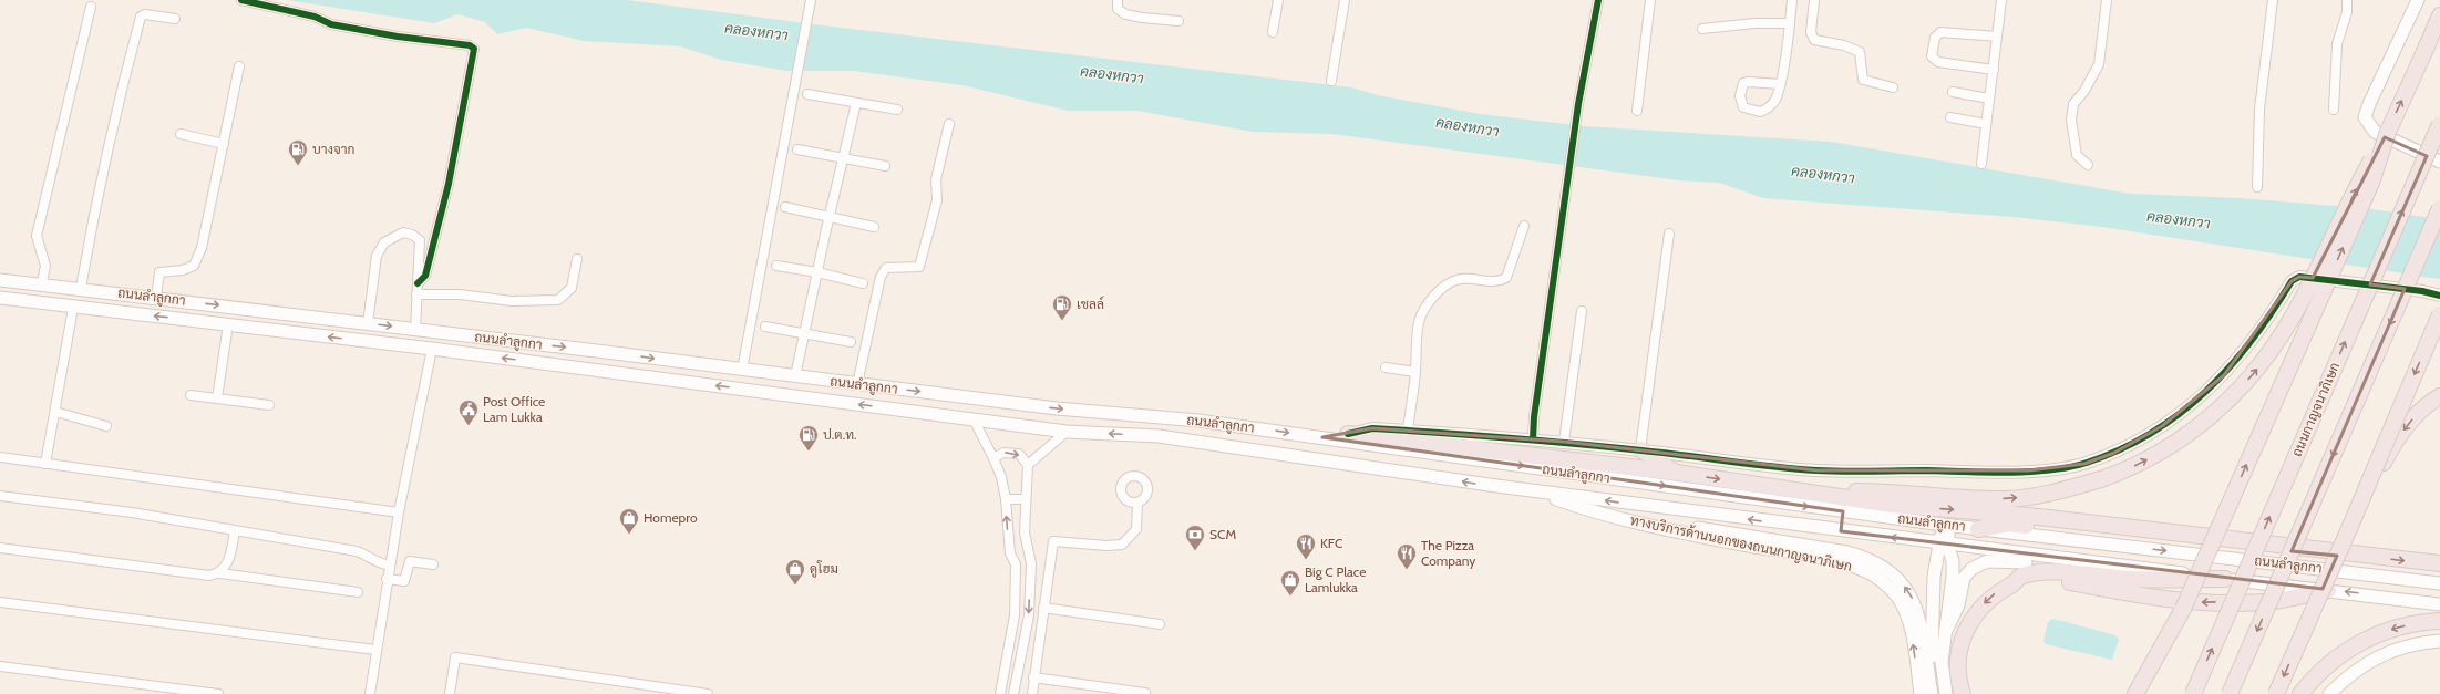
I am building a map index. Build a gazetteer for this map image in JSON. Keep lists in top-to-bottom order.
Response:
{
  "streets": {
    "highway": ["ถนนกาญจนาภิเษก"],
    "main road": ["ถนนลำลูกกา", "ทางบริการด้านนอกของถนนกาญจนาภิเษก"]
  },
  "crossings": [
    ["ถนนลำลูกกา", "ทางบริการด้านนอกของถนนกาญจนาภิเษก"]
  ],
  "one_way": ["ทางบริการด้านนอกของถนนกาญจนาภิเษก"],
  "water": ["คลองหกวา"],
  "places": {
    "fuel station": ["บางจาก", "เชลล์", "ป.ต.ท."],
    "public building": ["Post Office Lam Lukka"],
    "shop": ["Homepro", "ดูโฮม", "Big C Place Lamlukka"],
    "bank": ["SCM"],
    "restaurant": ["KFC", "The Pizza Company"]
  }
}
